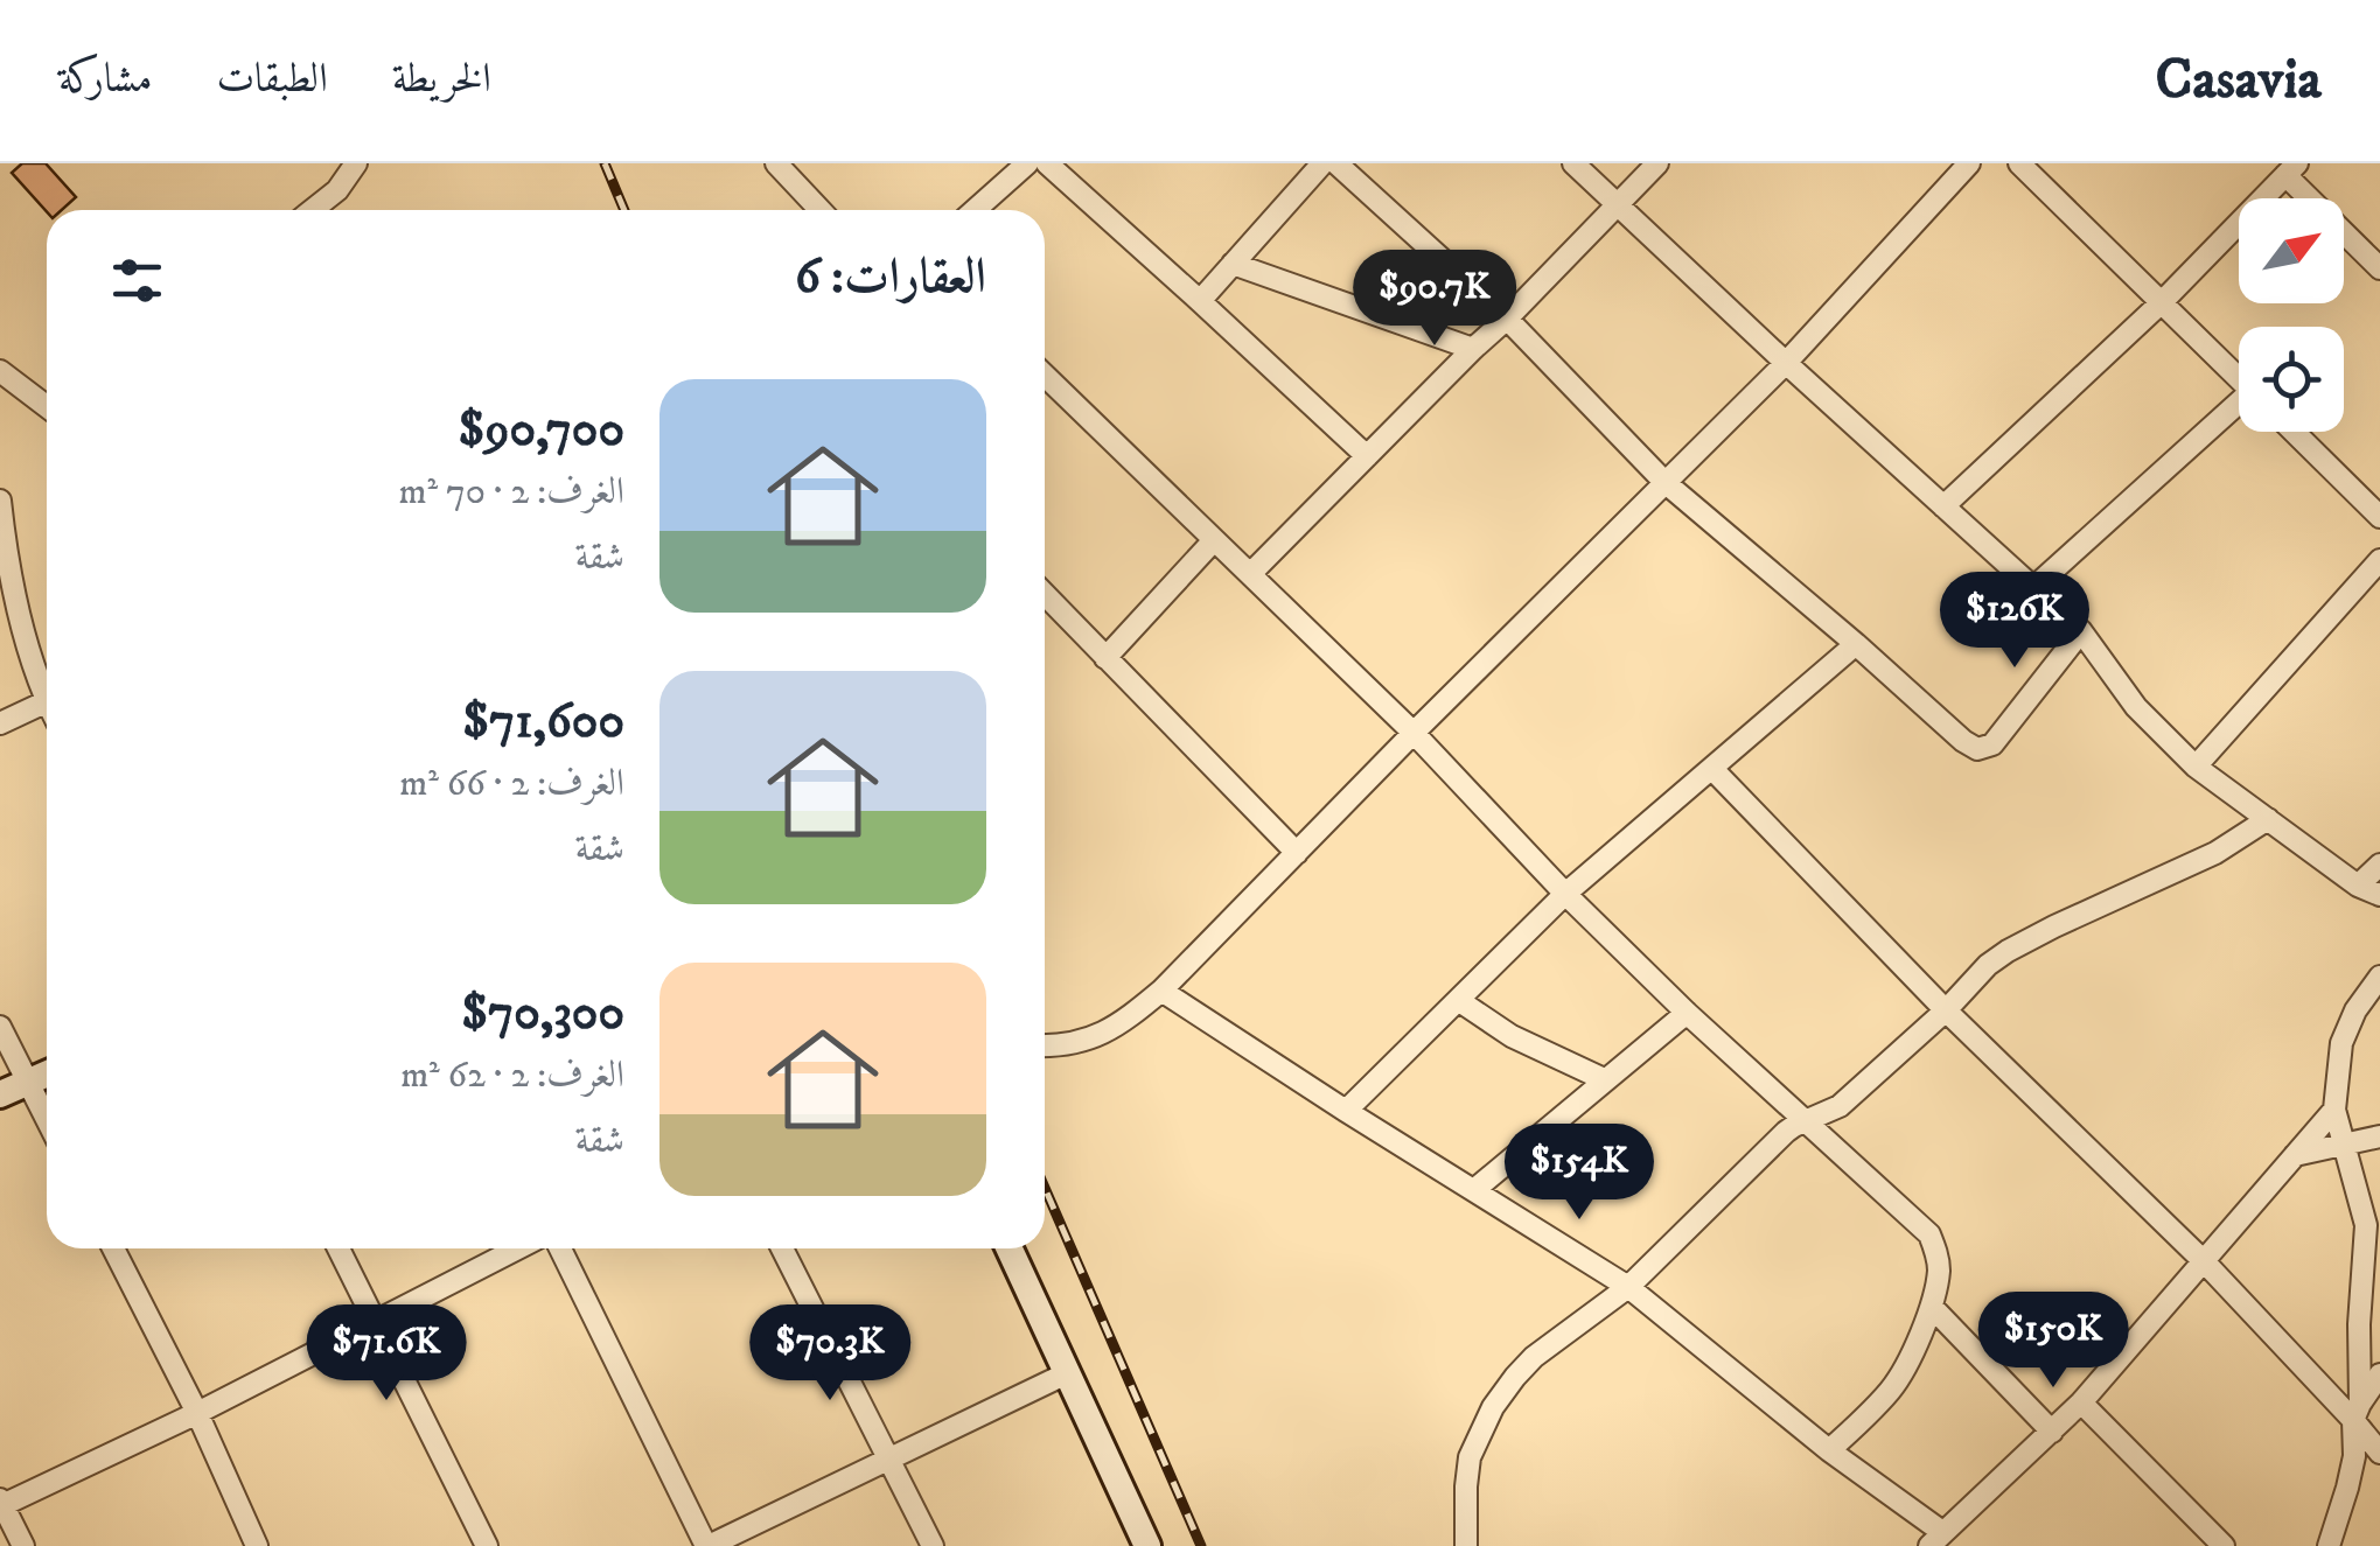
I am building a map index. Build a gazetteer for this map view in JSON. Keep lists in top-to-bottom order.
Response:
{
  "north": "top right",
  "page": {
    "header": "Casavia",
    "nav": ["الخريطة", "الطبقات", "مشاركة"],
    "heading": "العقارات: 6",
    "price": [
      "$90.7K",
      "$126K",
      "$154K",
      "$150K",
      "$71.6K",
      "$70.3K"
    ],
    "list": [
      {
        "name": "$90,700",
        "note": "الغرف: 2 · 70 m² · شقة"
      },
      {
        "name": "$71,600",
        "note": "الغرف: 2 · 66 m² · شقة"
      },
      {
        "name": "$70,300",
        "note": "الغرف: 2 · 62 m² · شقة"
      }
    ]
  }
}
